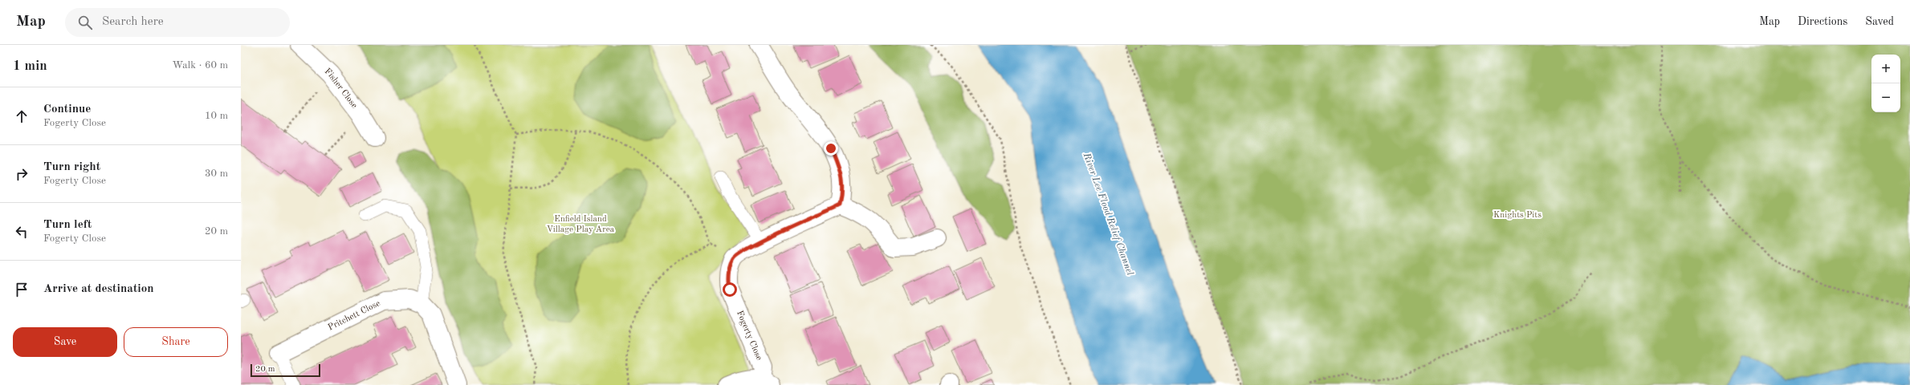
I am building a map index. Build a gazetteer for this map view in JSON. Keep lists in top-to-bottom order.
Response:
{
  "streets": {
    "street": ["Fisher Close", "Pritchett Close", "Fogerty Close"]
  },
  "water": ["River Lee Flood Relief Channel"],
  "parks": ["Knights Pits", "Enfield Island Village Play Area"],
  "scale_bar": "20 m",
  "page": {
    "header": "Map",
    "search": "Search here",
    "nav": ["Map", "Directions", "Saved"],
    "heading": ["1 min", "Walk · 60 m"],
    "map_buttons": ["+", "−"],
    "list": [
      ["Continue", "Fogerty Close", "10 m"],
      ["Turn right", "Fogerty Close", "30 m"],
      ["Turn left", "Fogerty Close", "20 m"],
      "Arrive at destination"
    ],
    "buttons": ["Save", "Share"],
    "scale": "20 m"
  }
}
